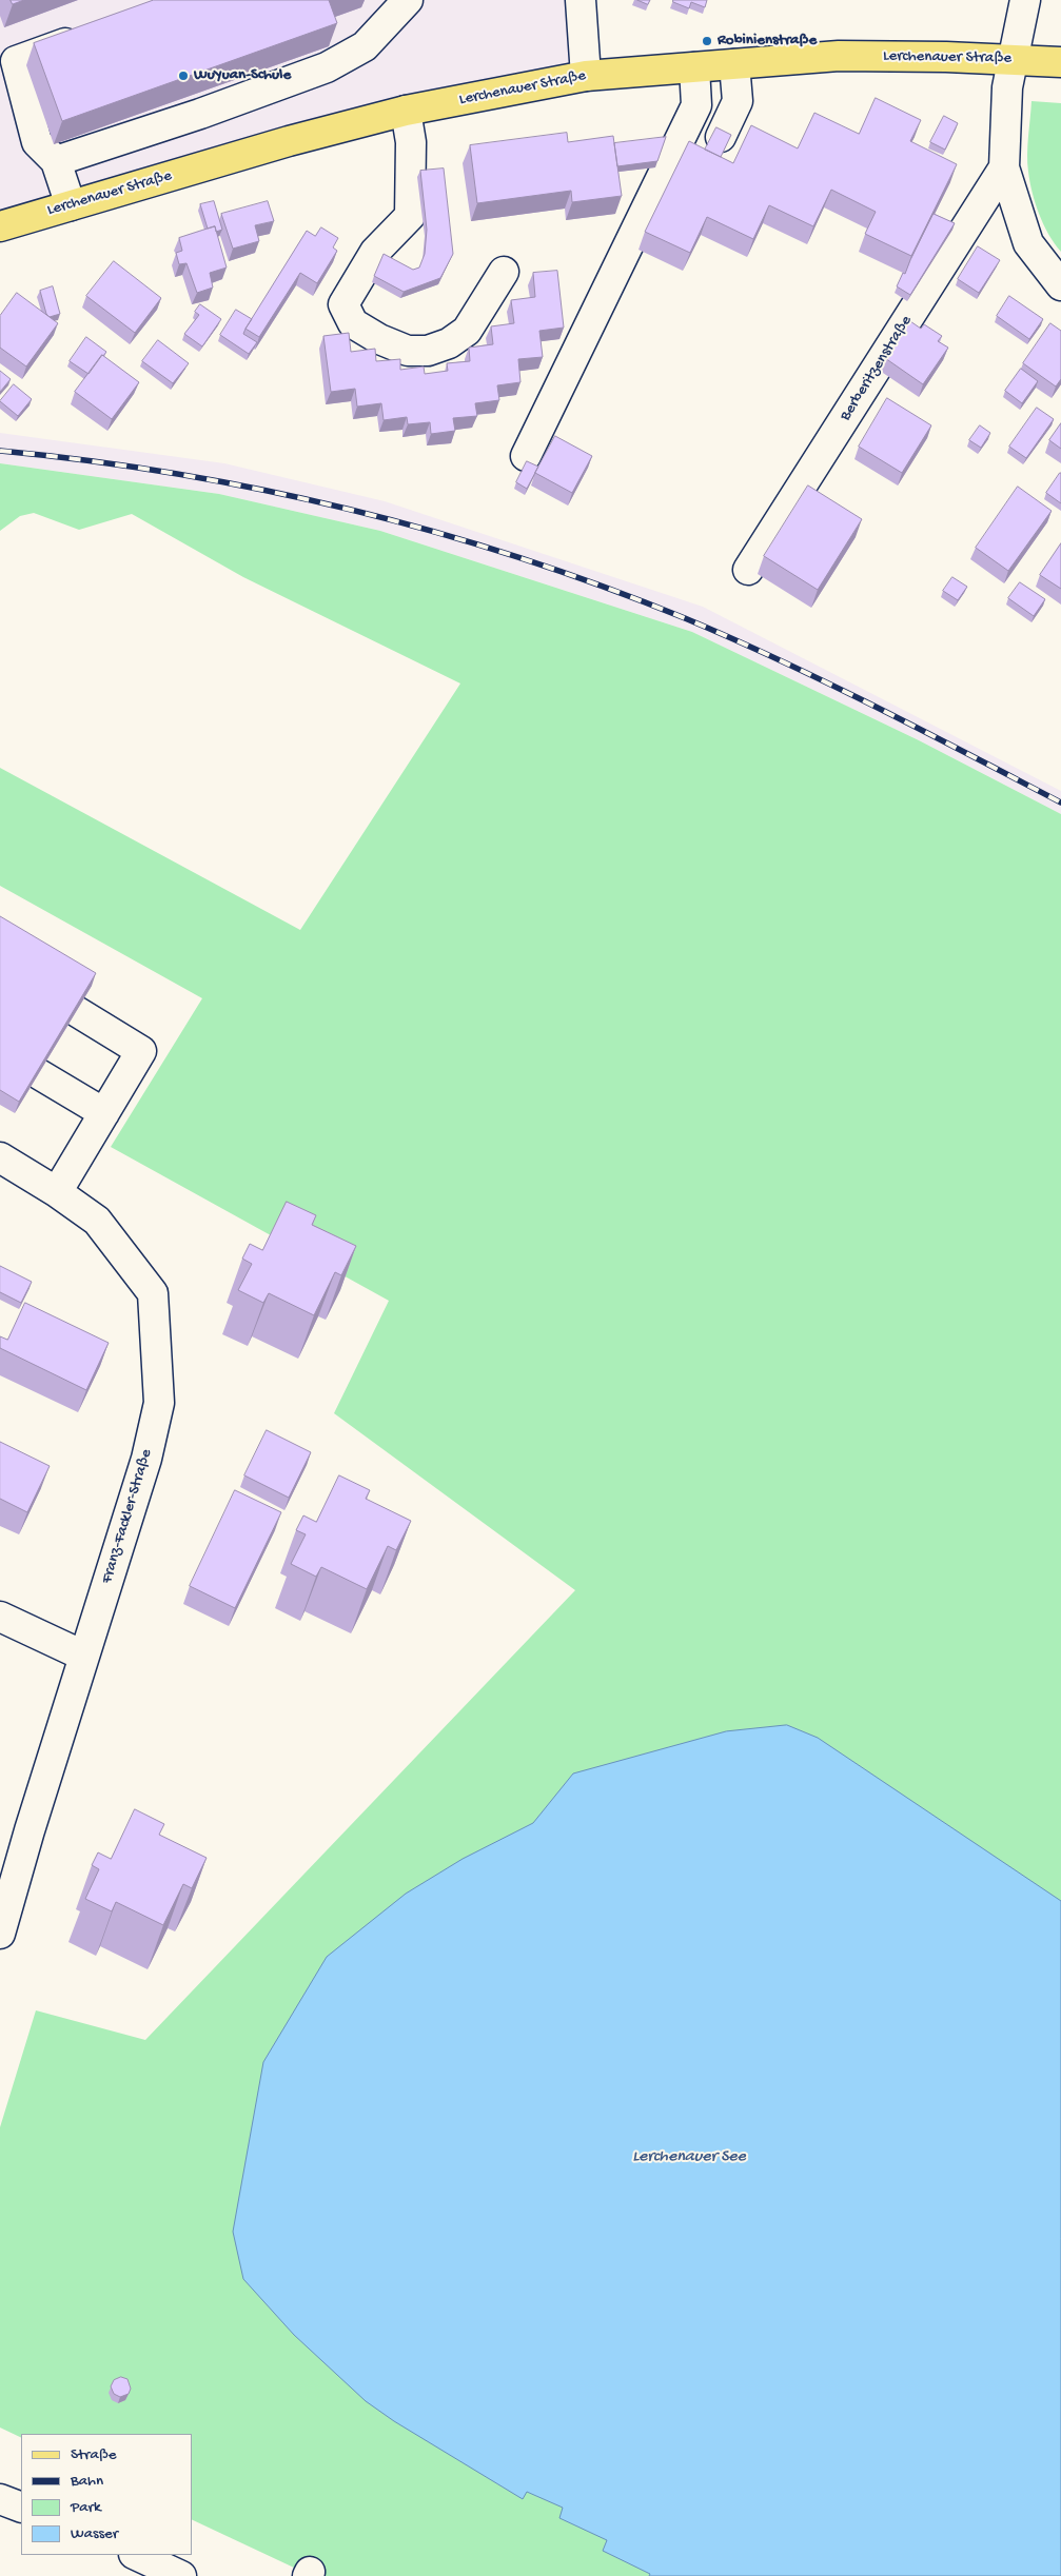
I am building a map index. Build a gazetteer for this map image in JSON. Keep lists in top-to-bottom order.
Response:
{
  "streets": {
    "main road": ["Lerchenauer Straße"],
    "street": ["Berberitzenstraße", "Franz-Fackler-Straße"]
  },
  "water": ["Lerchenauer See"],
  "places": ["Robinienstraße", "WuYuan-Schule"],
  "legend": [
    "Straße",
    "Bahn",
    "Park",
    "Wasser"
  ]
}
